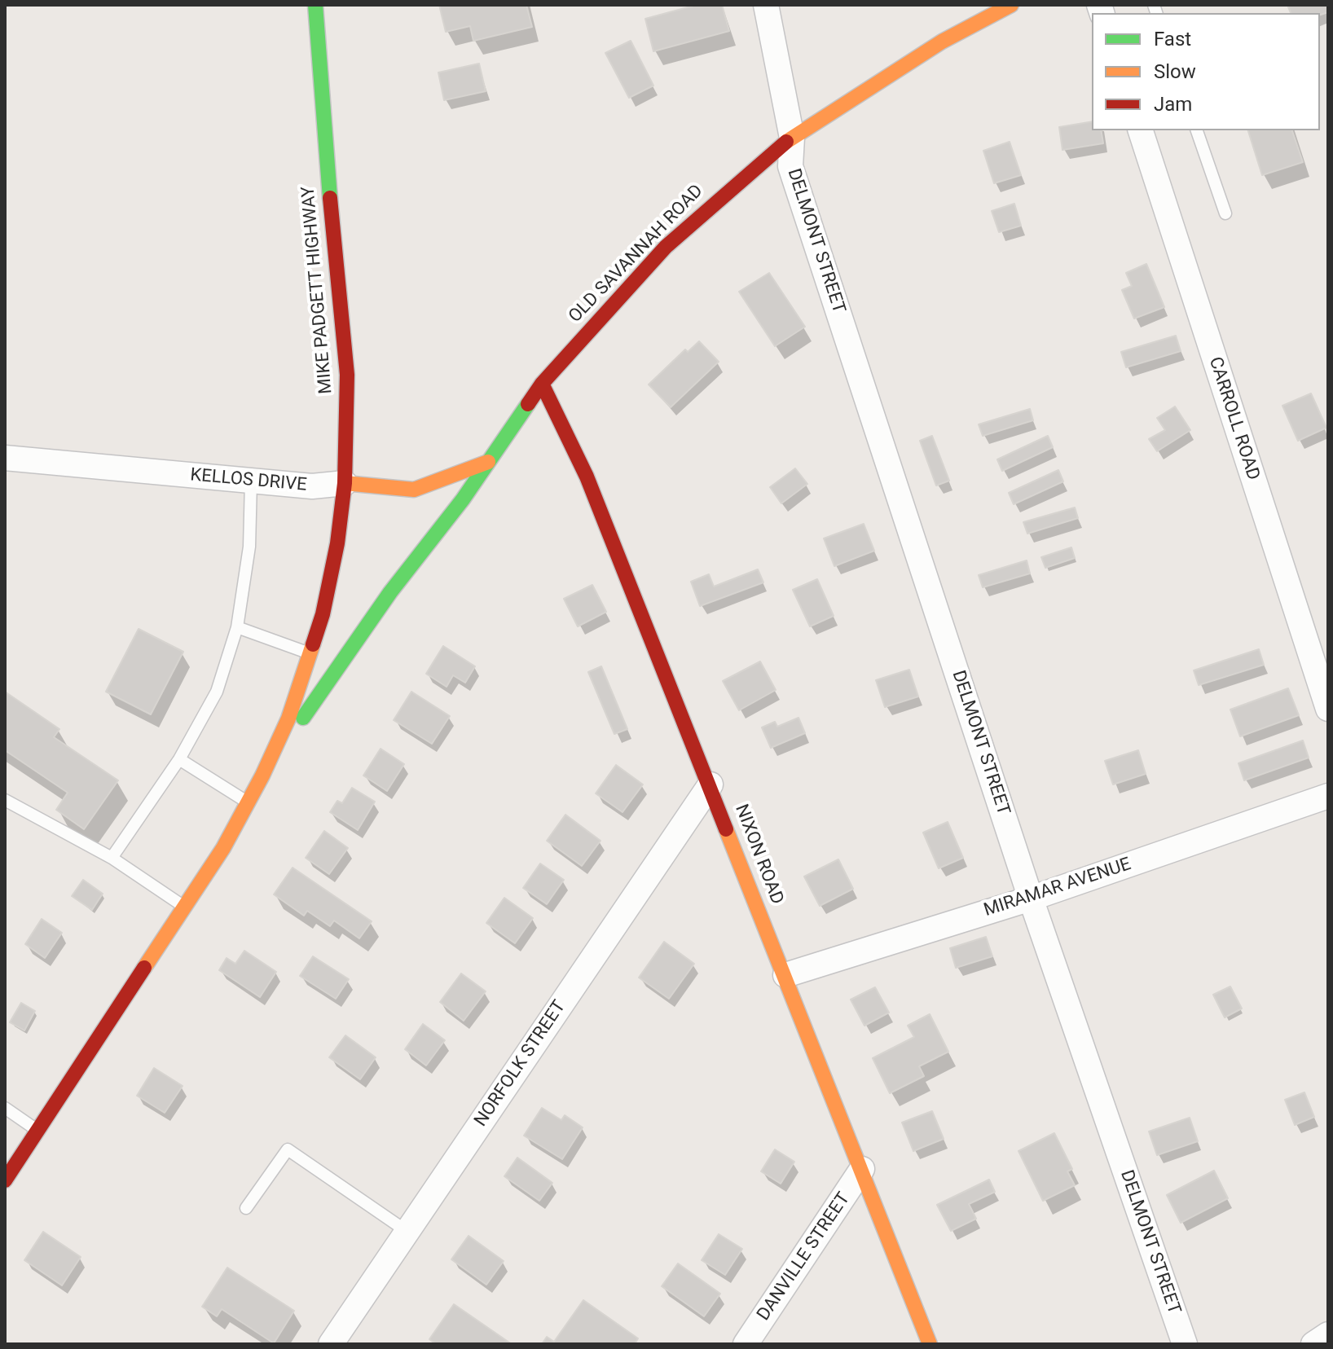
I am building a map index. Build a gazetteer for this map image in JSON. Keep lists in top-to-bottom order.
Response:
{
  "streets": {
    "main road": [
      "OLD SAVANNAH ROAD",
      "MIKE PADGETT HIGHWAY",
      "KELLOS DRIVE",
      "NIXON ROAD"
    ],
    "street": [
      "DELMONT STREET",
      "CARROLL ROAD",
      "MIRAMAR AVENUE",
      "NORFOLK STREET",
      "DANVILLE STREET"
    ]
  },
  "crossings": [
    ["DELMONT STREET", "OLD SAVANNAH ROAD"],
    ["DELMONT STREET", "MIRAMAR AVENUE"],
    ["OLD SAVANNAH ROAD", "MIKE PADGETT HIGHWAY"],
    ["OLD SAVANNAH ROAD", "KELLOS DRIVE"],
    ["OLD SAVANNAH ROAD", "NIXON ROAD"],
    ["MIKE PADGETT HIGHWAY", "KELLOS DRIVE"],
    ["NIXON ROAD", "MIRAMAR AVENUE"],
    ["NIXON ROAD", "NORFOLK STREET"],
    ["NIXON ROAD", "DANVILLE STREET"]
  ],
  "legend": ["Fast", "Slow", "Jam"]
}
